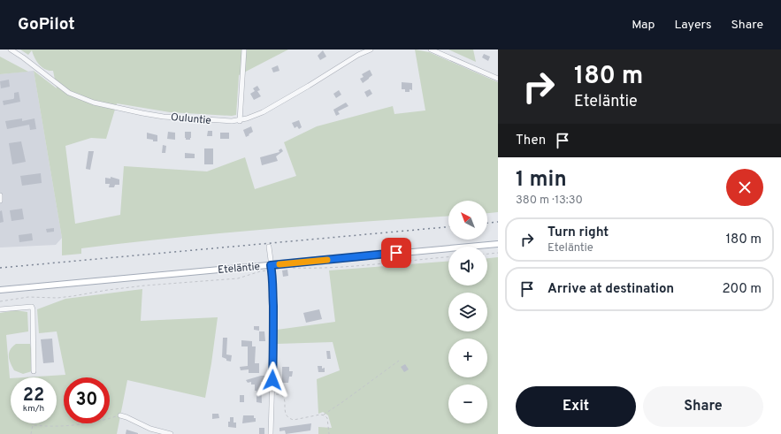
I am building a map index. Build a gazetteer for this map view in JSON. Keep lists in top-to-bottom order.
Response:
{
  "streets": {
    "main road": ["Eteläntie"],
    "street": ["Ouluntie"]
  },
  "north": "top left",
  "page": {
    "header": "GoPilot",
    "nav": ["Map", "Layers", "Share"],
    "turn": ["180 m", "Eteläntie"],
    "then": "Then",
    "heading": ["1 min", "380 m · 13:30"],
    "map_buttons": ["+", "−"],
    "list": [
      {
        "name": "Turn right",
        "note": "Eteläntie",
        "value": "180 m"
      },
      {
        "name": "Arrive at destination",
        "value": "200 m"
      }
    ],
    "speed": "22 km/h",
    "limit": "30",
    "buttons": ["Exit", "Share"]
  }
}
